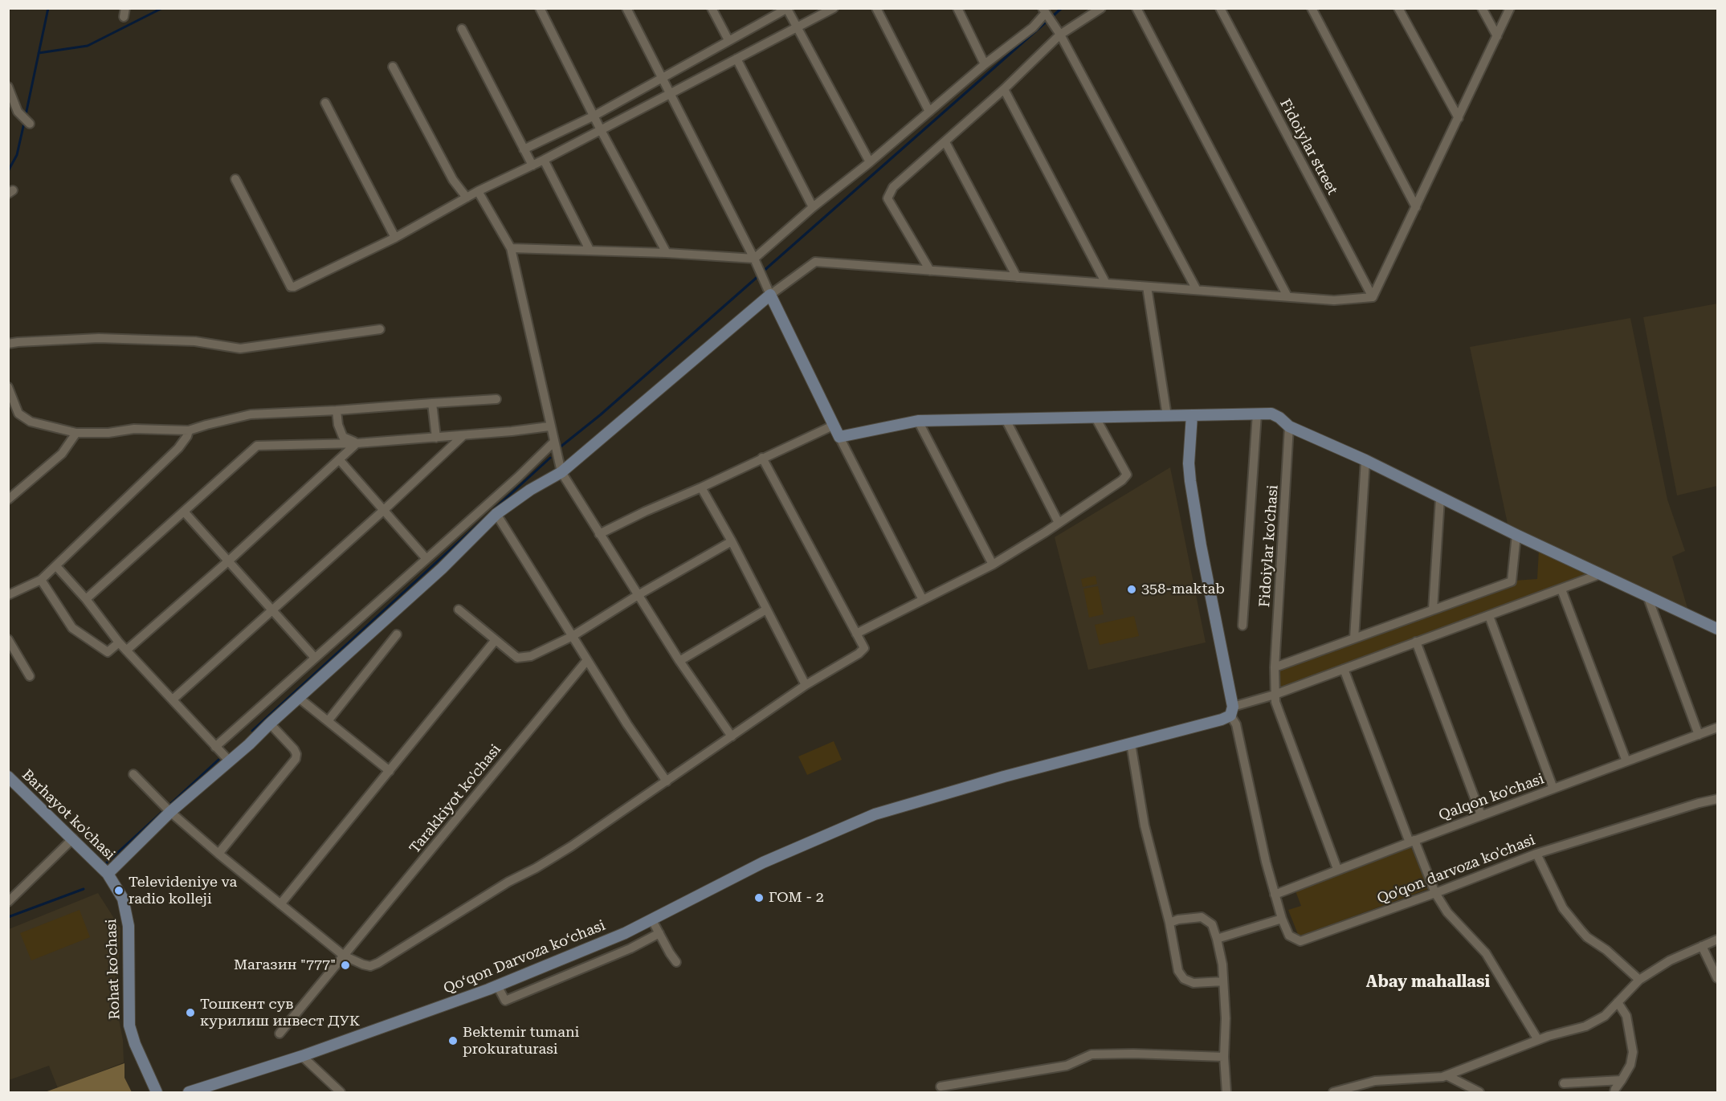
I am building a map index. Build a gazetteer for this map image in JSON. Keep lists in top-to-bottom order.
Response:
{
  "streets": {
    "street": [
      "Fidoiylar street",
      "Fidoiylar ko'chasi",
      "Qalqon ko'chasi",
      "Tarakkiyot ko'chasi",
      "Barhayot ko'chasi",
      "Qo'qon darvoza ko'chasi",
      "Qoʻqon Darvoza koʻchasi",
      "Rohat ko'chasi"
    ]
  },
  "crossings": [
    ["Fidoiylar ko'chasi", "Qalqon ko'chasi"],
    ["Qalqon ko'chasi", "Qo'qon darvoza ko'chasi"],
    ["Barhayot ko'chasi", "Rohat ko'chasi"],
    ["Qo'qon darvoza ko'chasi", "Qoʻqon Darvoza koʻchasi"]
  ],
  "districts": ["Abay mahallasi"],
  "places": [
    "358-maktab",
    "Televideniye va radio kolleji",
    "ГОМ - 2",
    "Магазин \"777\"",
    "Тошкент сув курилиш инвест ДУК",
    "Bektemir tumani prokuraturasi"
  ]
}
